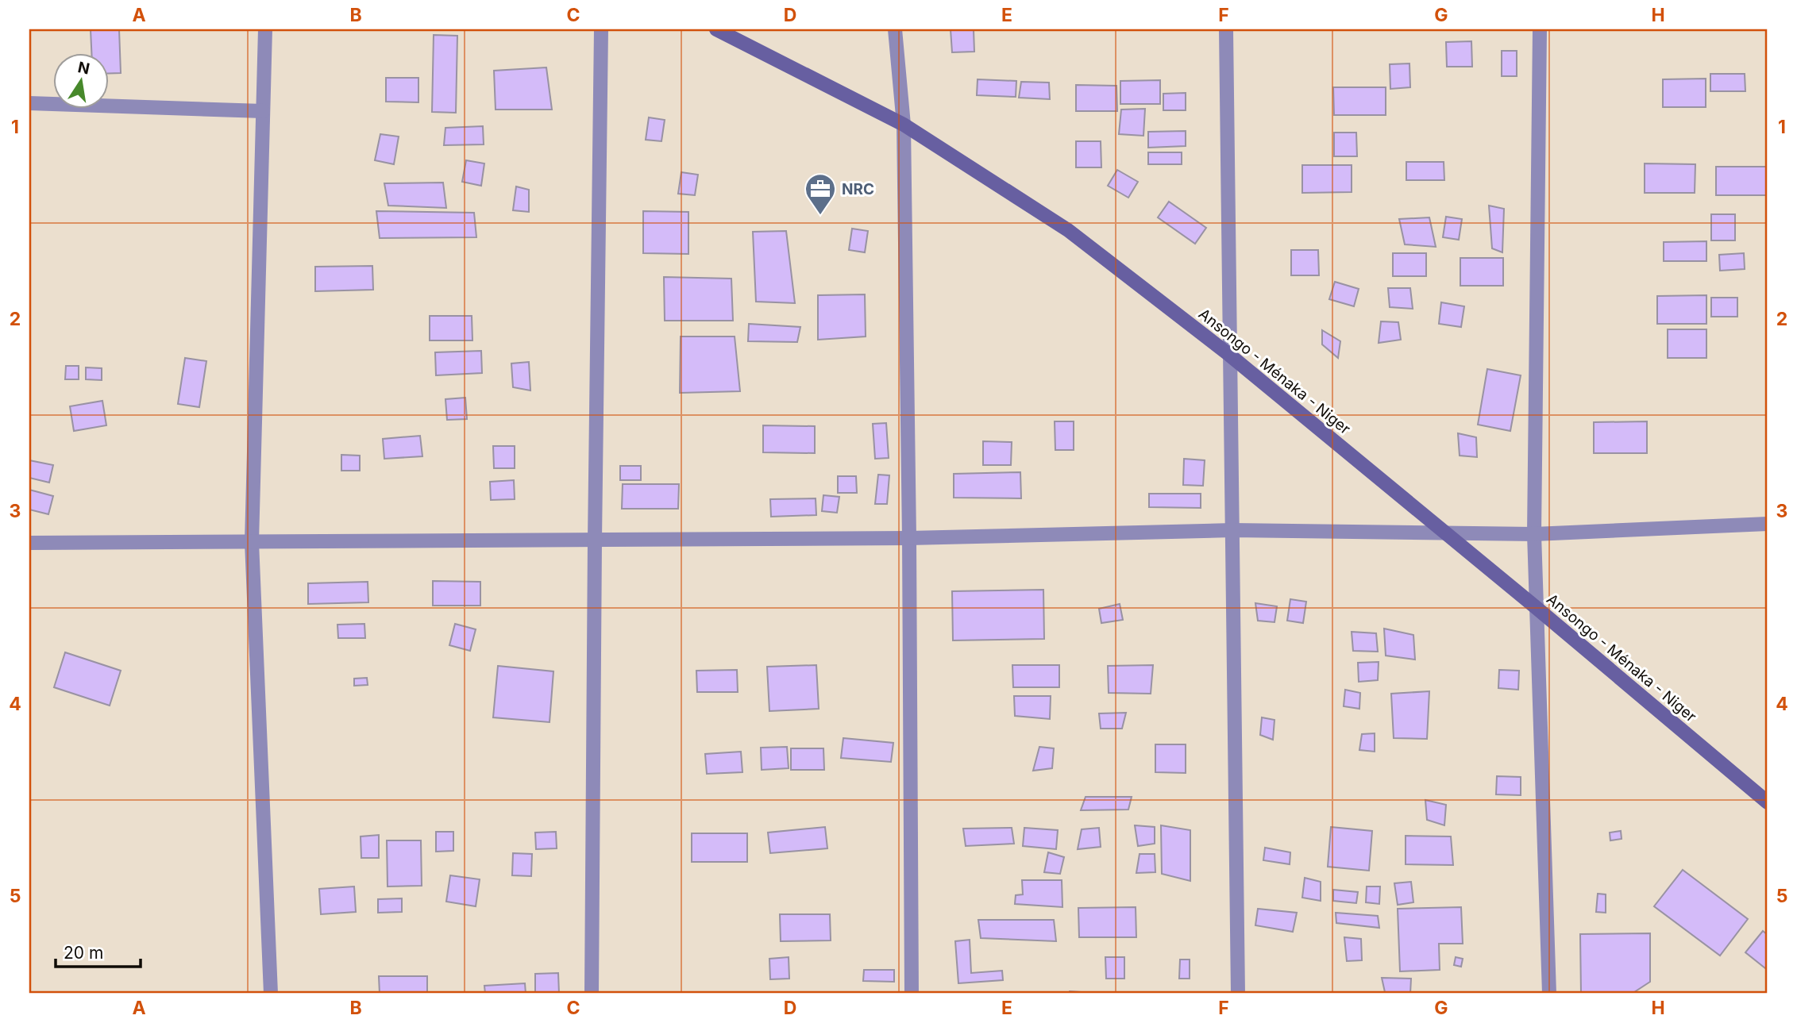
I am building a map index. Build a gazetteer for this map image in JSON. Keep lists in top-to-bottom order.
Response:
{
  "streets": {
    "main road": ["Ansongo - Ménaka - Niger"]
  },
  "places": {
    "office": ["NRC"]
  },
  "scale_bar": "20 m",
  "north": "top",
  "grid": {
    "columns": [
      "A",
      "B",
      "C",
      "D",
      "E",
      "F",
      "G",
      "H"
    ],
    "rows": [
      "1",
      "2",
      "3",
      "4",
      "5"
    ]
  }
}
